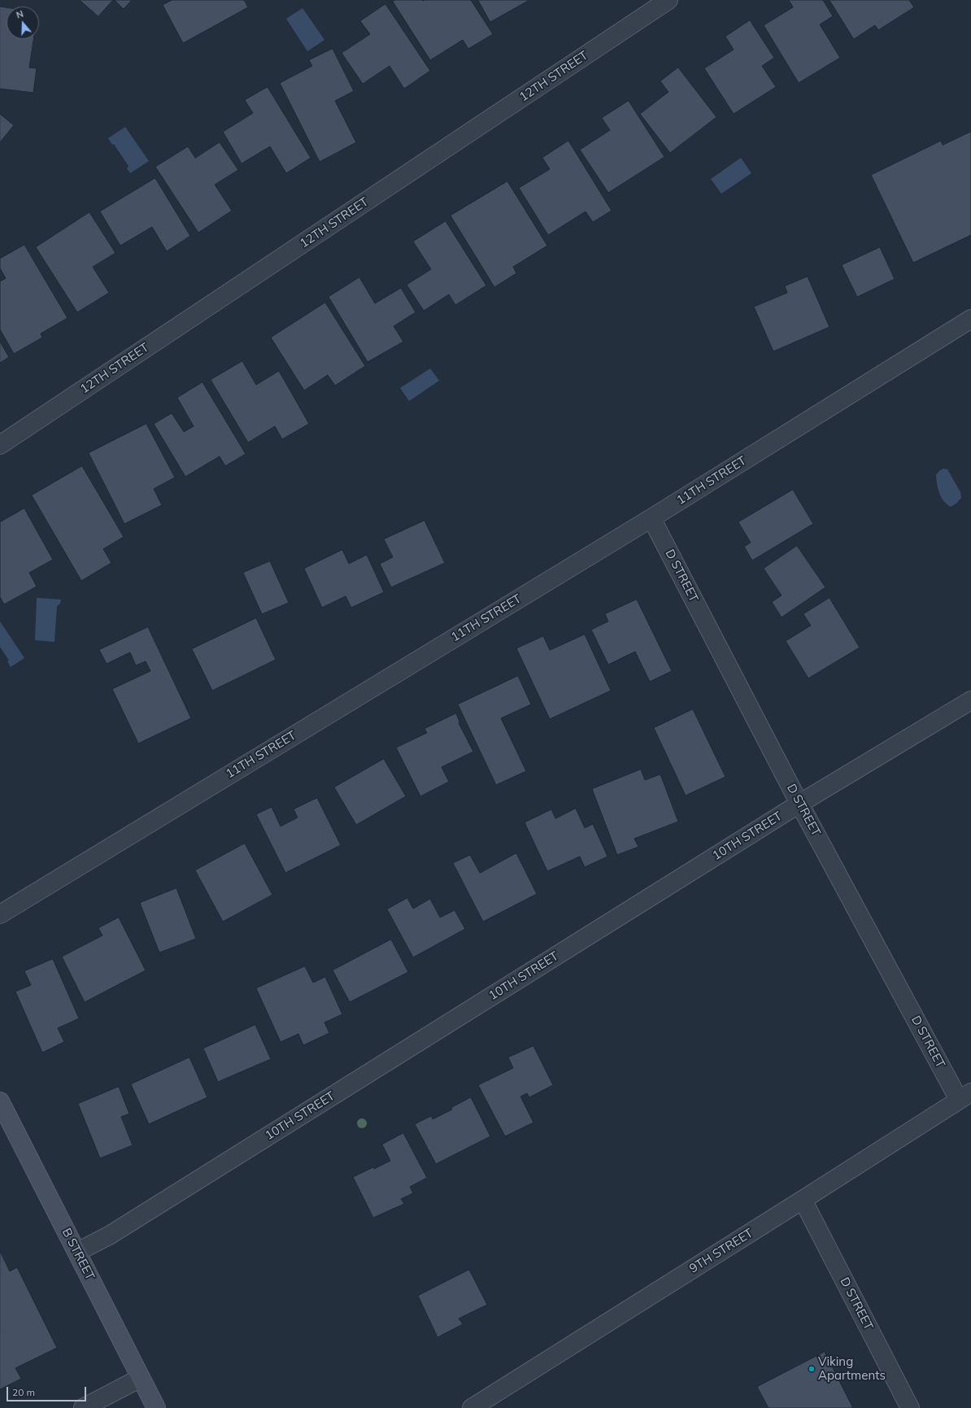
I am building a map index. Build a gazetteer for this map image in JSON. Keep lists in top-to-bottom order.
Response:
{
  "streets": {
    "street": [
      "12TH STREET",
      "11TH STREET",
      "D STREET",
      "10TH STREET",
      "9TH STREET",
      "B STREET"
    ]
  },
  "crossings": [
    ["11TH STREET", "D STREET"],
    ["D STREET", "10TH STREET"],
    ["D STREET", "9TH STREET"],
    ["10TH STREET", "B STREET"]
  ],
  "places": ["Viking Apartments"],
  "scale_bar": "20 m",
  "north": "top"
}
